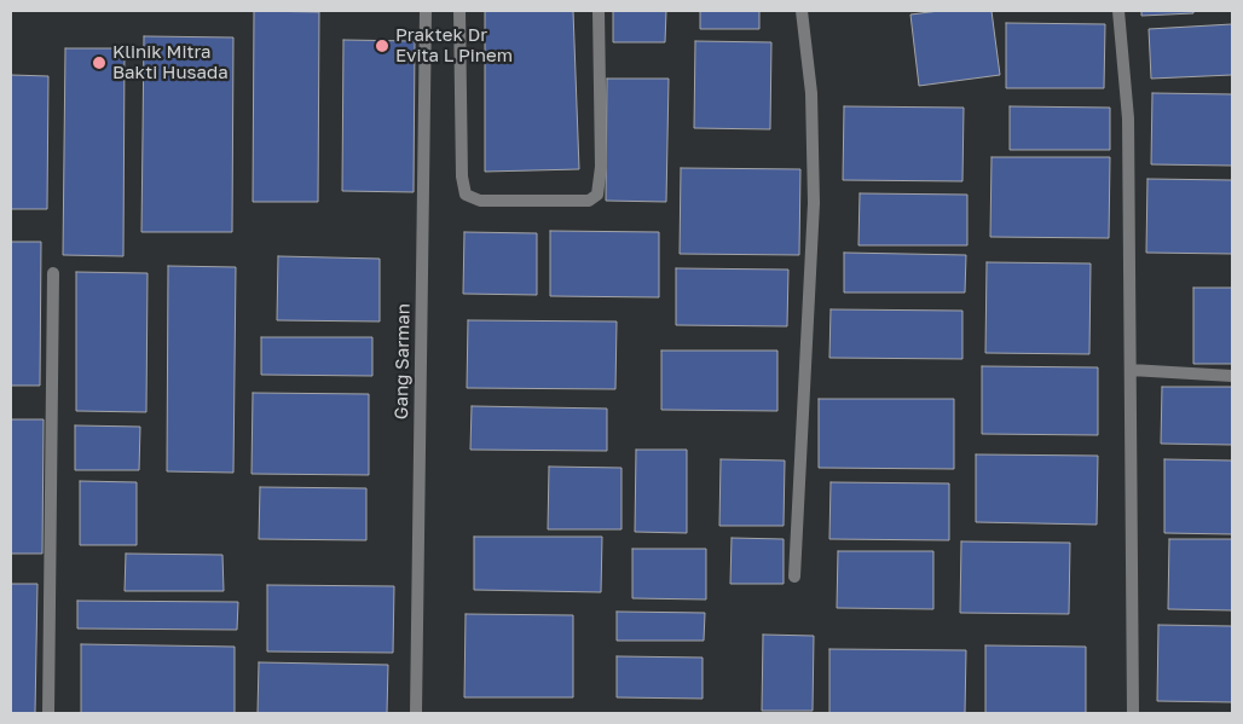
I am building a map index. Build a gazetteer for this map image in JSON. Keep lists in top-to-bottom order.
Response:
{
  "streets": {
    "street": ["Gang Sarman"]
  },
  "places": ["Praktek Dr Evita L Pinem", "Klinik Mitra Bakti Husada"]
}
